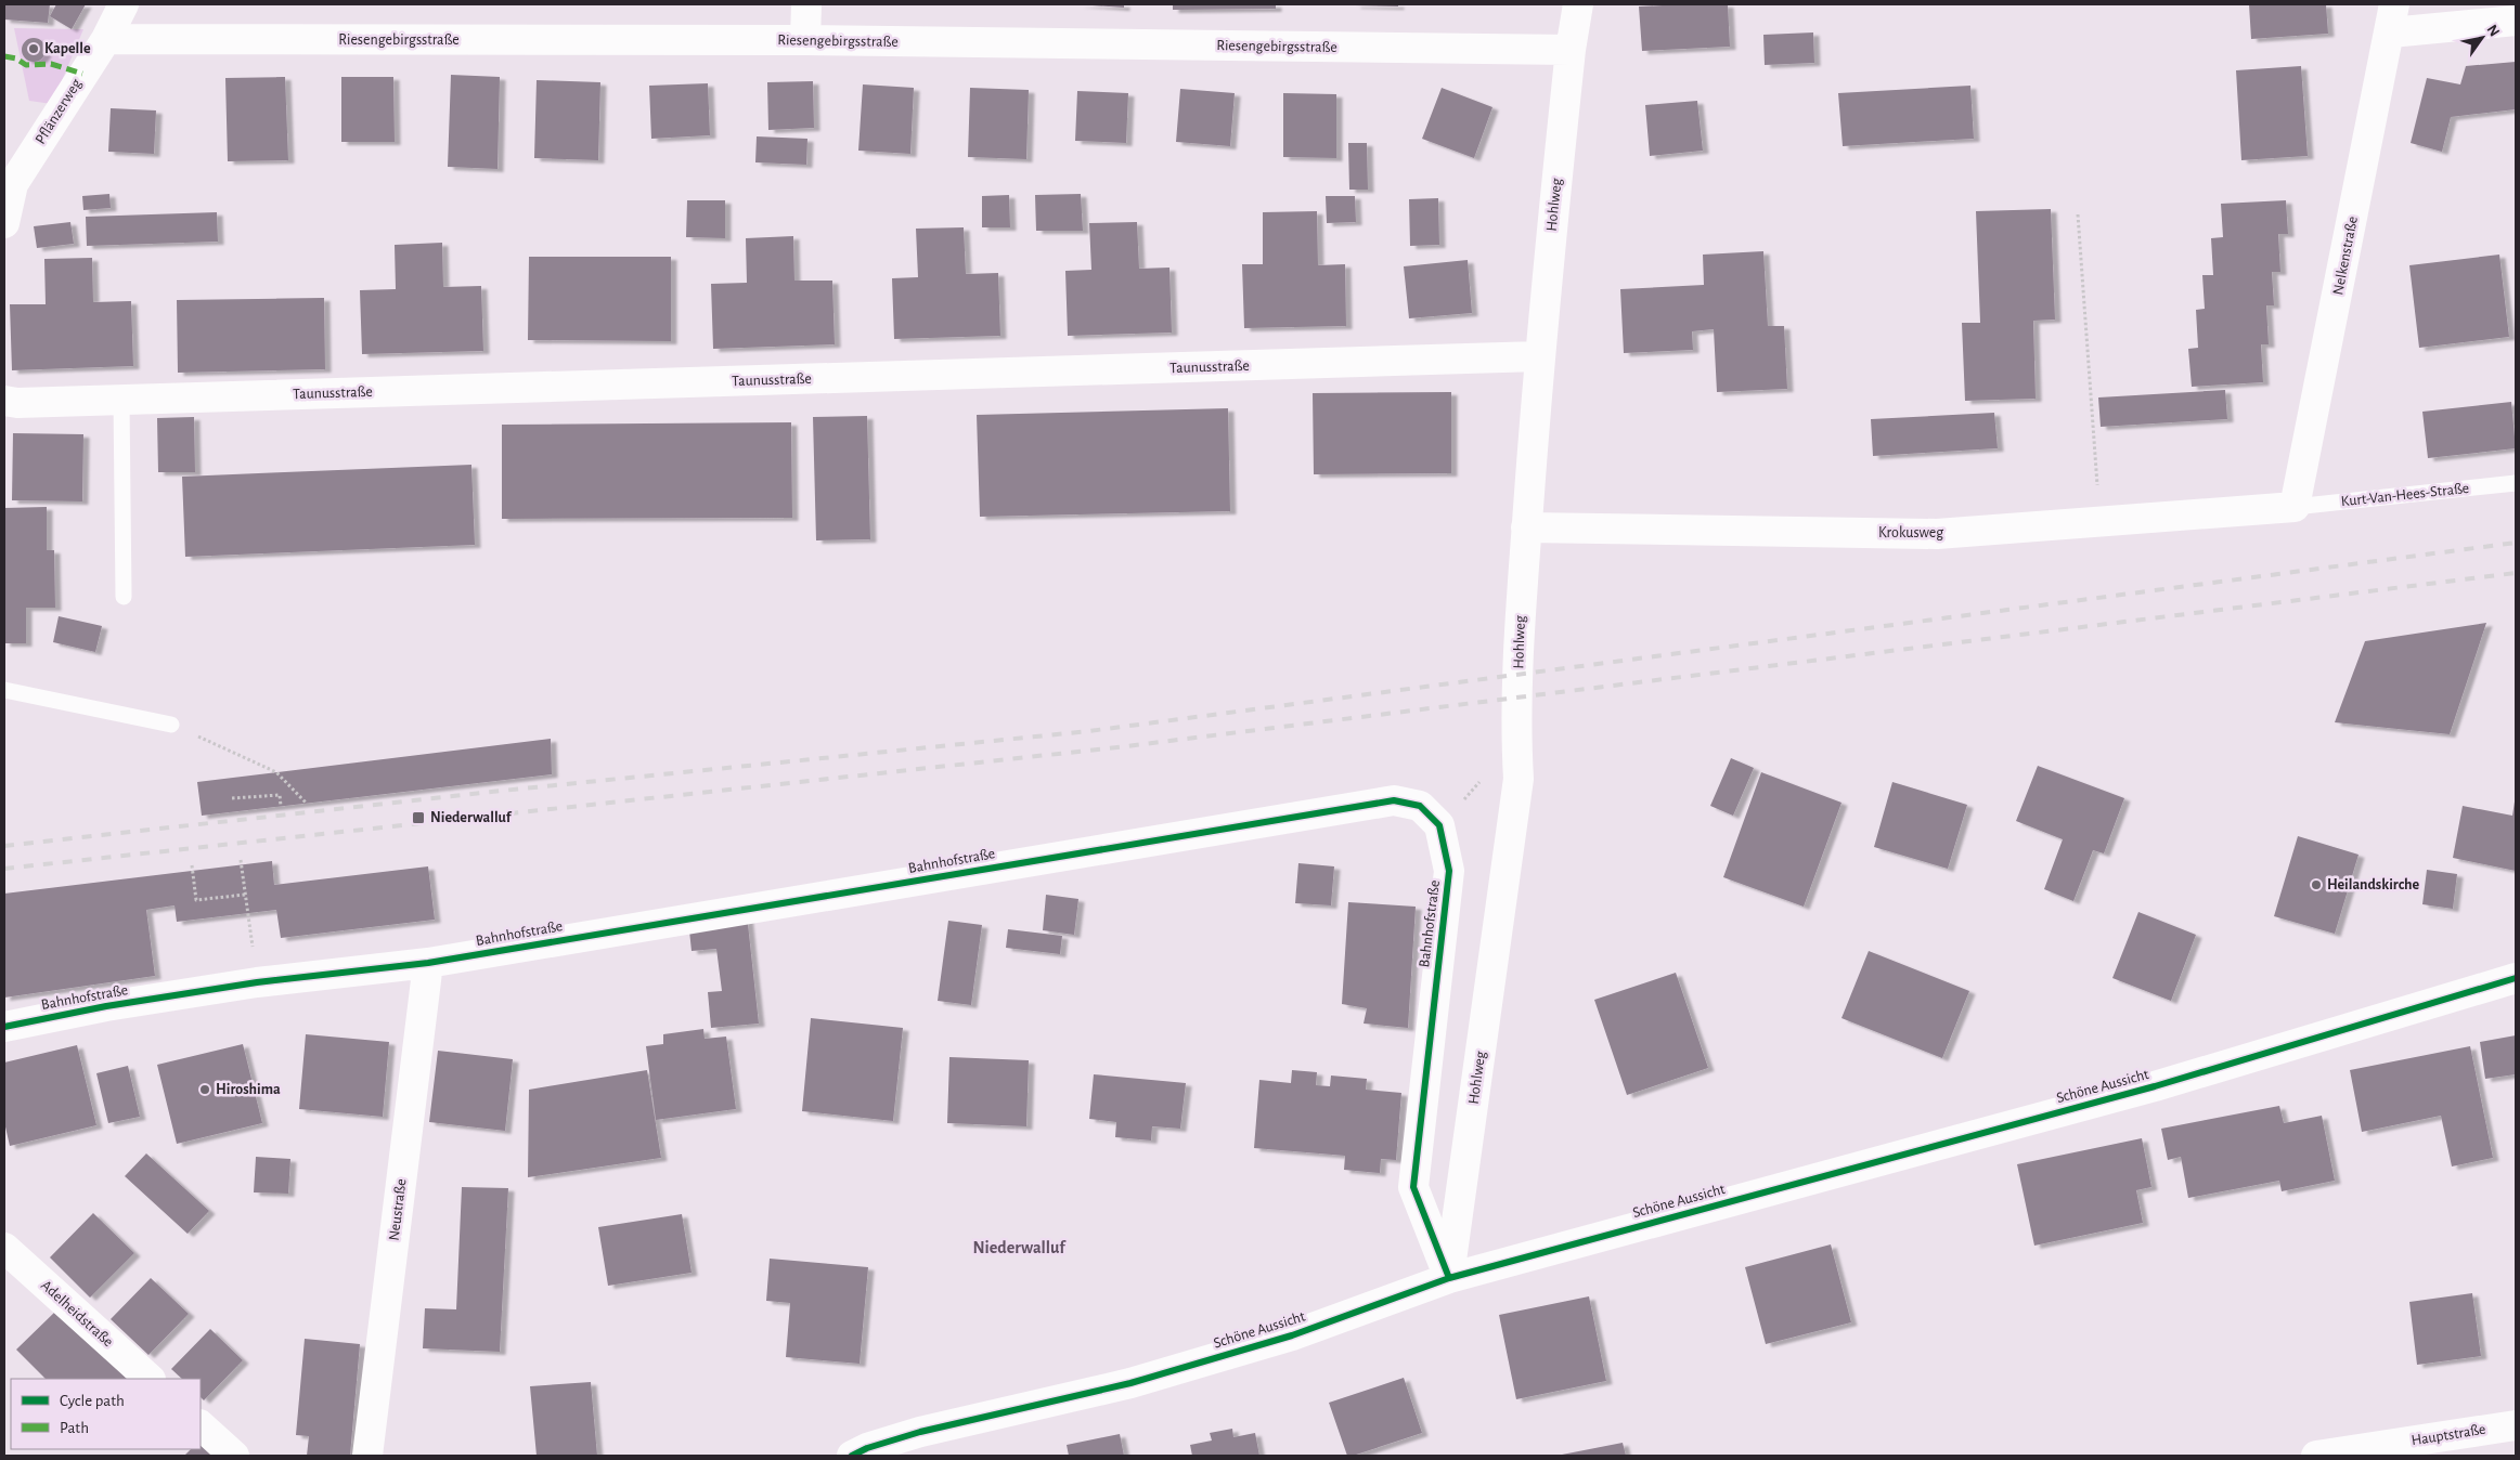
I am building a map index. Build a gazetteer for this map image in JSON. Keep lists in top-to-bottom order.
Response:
{
  "streets": {
    "street": [
      "Riesengebirgsstraße",
      "Pflänzerweg",
      "Hohlweg",
      "Nelkenstraße",
      "Taunusstraße",
      "Krokusweg",
      "Bahnhofstraße",
      "Schöne Aussicht",
      "Neustraße",
      "Adelheidstraße",
      "Hauptstraße"
    ],
    "lane": ["Kurt-Van-Hees-Straße"]
  },
  "crossings": [
    ["Riesengebirgsstraße", "Pflänzerweg"],
    ["Riesengebirgsstraße", "Hohlweg"],
    ["Hohlweg", "Taunusstraße"],
    ["Hohlweg", "Krokusweg"],
    ["Hohlweg", "Bahnhofstraße"],
    ["Hohlweg", "Schöne Aussicht"],
    ["Nelkenstraße", "Kurt-Van-Hees-Straße"],
    ["Nelkenstraße", "Krokusweg"],
    ["Kurt-Van-Hees-Straße", "Krokusweg"],
    ["Bahnhofstraße", "Schöne Aussicht"],
    ["Bahnhofstraße", "Neustraße"]
  ],
  "districts": ["Niederwalluf"],
  "places": {
    "other": ["Kapelle", "Heilandskirche", "Hiroshima"],
    "transit": ["Niederwalluf"]
  },
  "legend": ["Cycle path", "Path"],
  "north": "top right"
}
